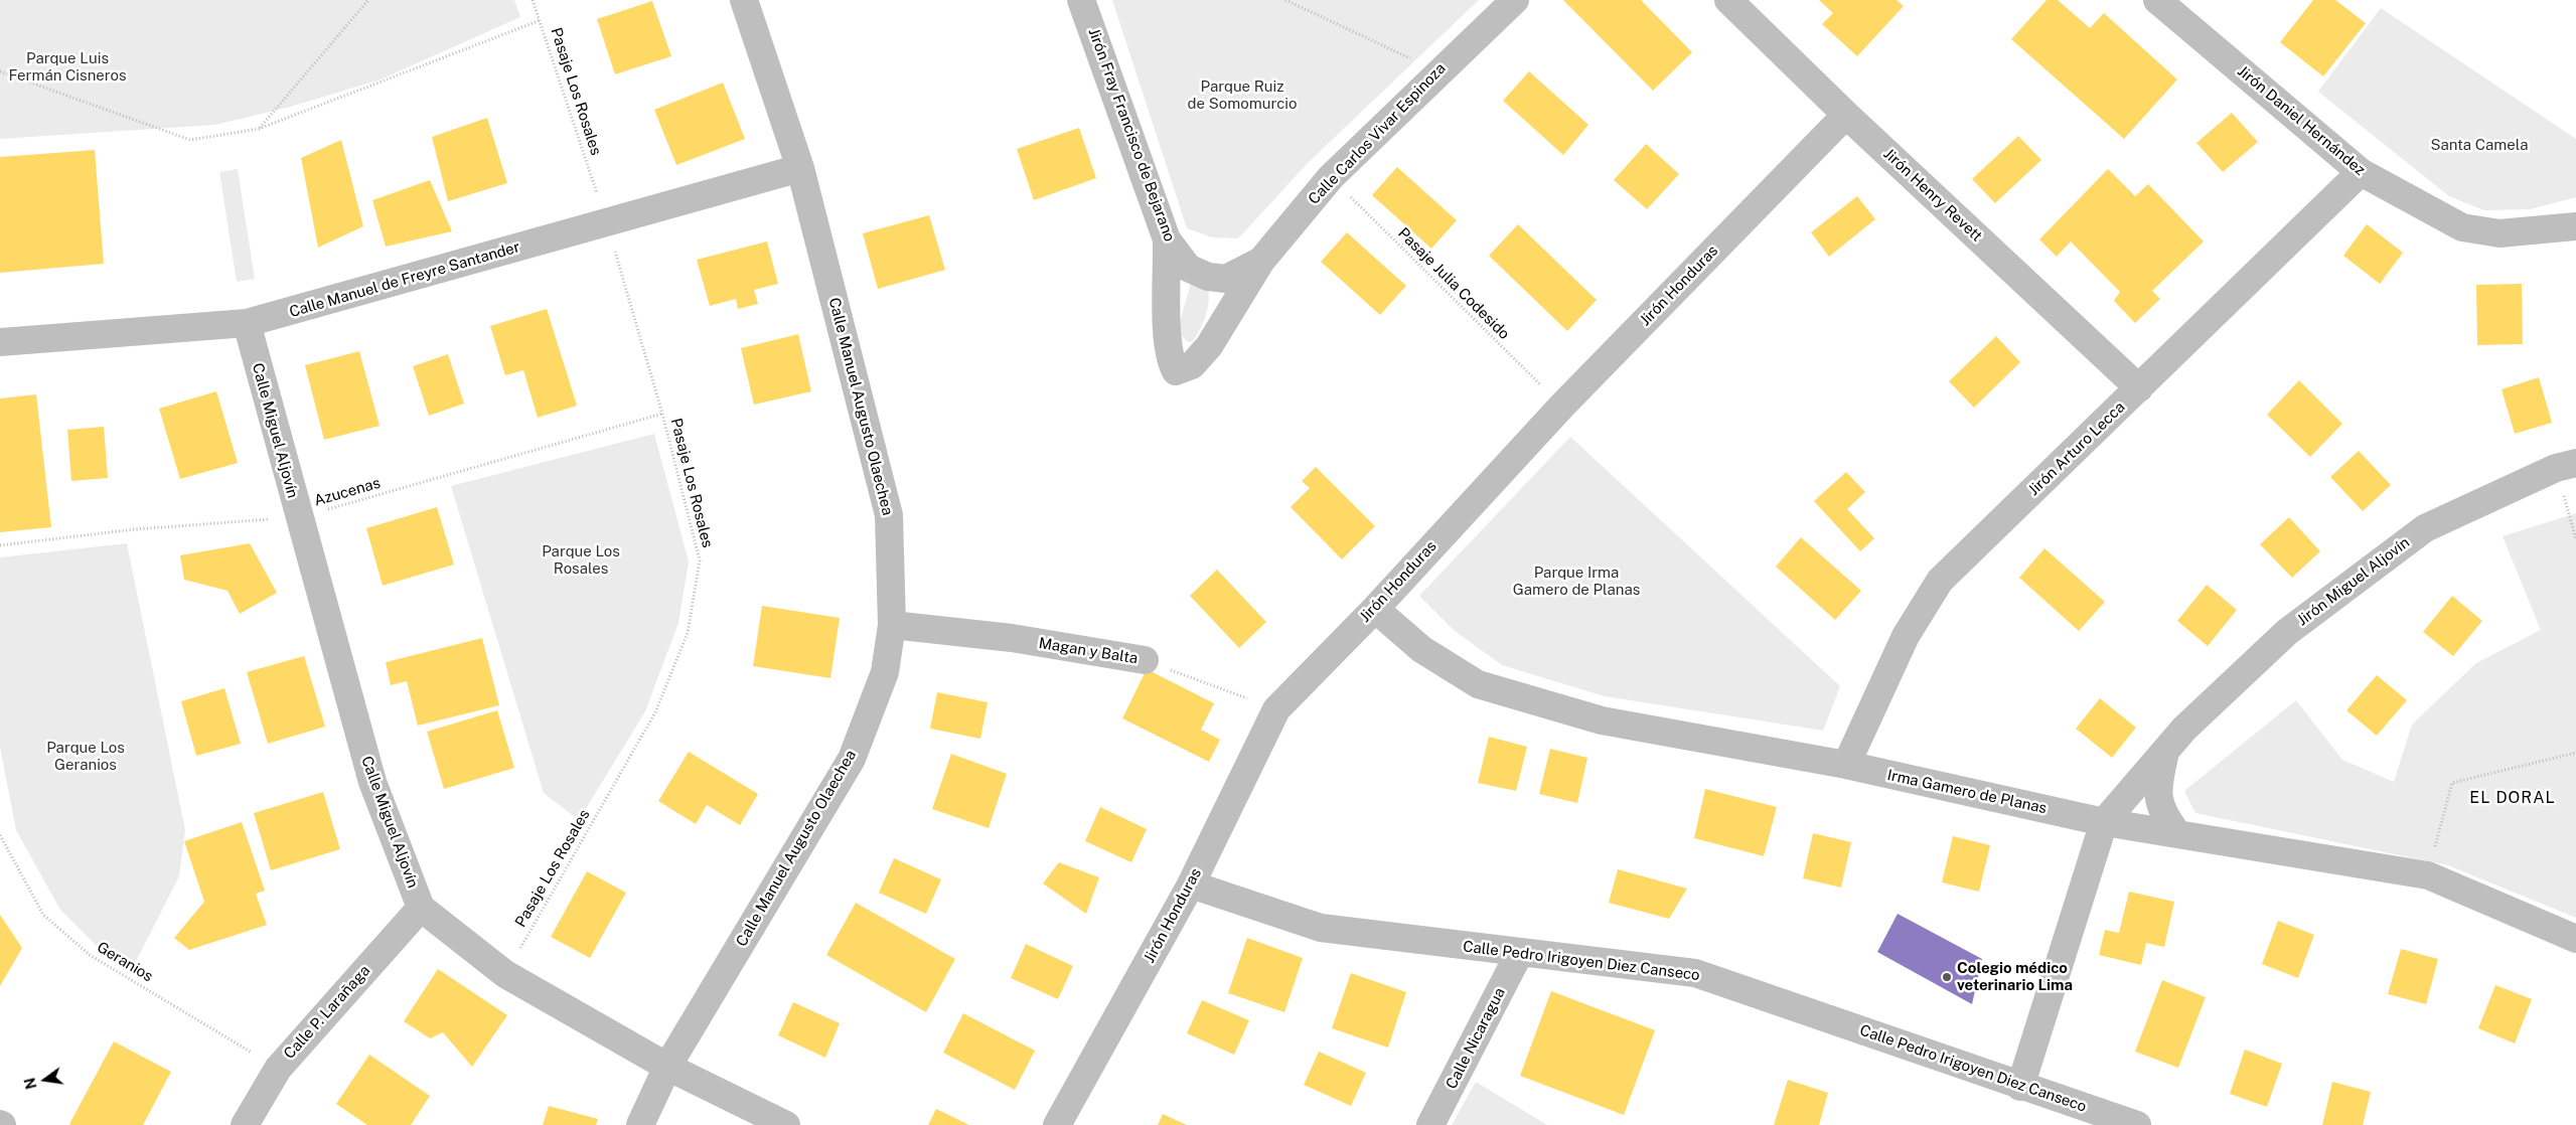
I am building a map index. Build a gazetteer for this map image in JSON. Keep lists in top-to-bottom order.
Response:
{
  "streets": {
    "street": [
      "Jirón Daniel Hernández",
      "Calle Carlos Vivar Espinoza",
      "Jirón Fray Francisco de Bejarano",
      "Jirón Henry Revett",
      "Calle Manuel de Freyre Santander",
      "Jirón Honduras",
      "Calle Manuel Augusto Olaechea",
      "Calle Miguel Aljovín",
      "Jirón Arturo Lecca",
      "Jirón Miguel Aljovín",
      "Magan y Balta",
      "Irma Gamero de Planas",
      "Calle Pedro Irigoyen Diez Canseco",
      "Calle P. Larañaga",
      "Calle Nicaragua"
    ],
    "path": [
      "Pasaje Los Rosales",
      "Pasaje Julia Codesido",
      "Azucenas",
      "Geranios"
    ]
  },
  "crossings": [
    ["Pasaje Los Rosales", "Calle Manuel de Freyre Santander"],
    ["Pasaje Los Rosales", "Calle Miguel Aljovín"],
    ["Pasaje Los Rosales", "Azucenas"],
    ["Jirón Daniel Hernández", "Jirón Arturo Lecca"],
    ["Calle Carlos Vivar Espinoza", "Jirón Fray Francisco de Bejarano"],
    ["Calle Carlos Vivar Espinoza", "Pasaje Julia Codesido"],
    ["Jirón Henry Revett", "Jirón Honduras"],
    ["Jirón Henry Revett", "Jirón Arturo Lecca"],
    ["Calle Manuel de Freyre Santander", "Calle Manuel Augusto Olaechea"],
    ["Calle Manuel de Freyre Santander", "Calle Miguel Aljovín"],
    ["Pasaje Julia Codesido", "Jirón Honduras"],
    ["Jirón Honduras", "Magan y Balta"],
    ["Jirón Honduras", "Irma Gamero de Planas"],
    ["Jirón Honduras", "Calle Pedro Irigoyen Diez Canseco"],
    ["Calle Manuel Augusto Olaechea", "Calle Miguel Aljovín"],
    ["Calle Manuel Augusto Olaechea", "Magan y Balta"],
    ["Calle Miguel Aljovín", "Azucenas"],
    ["Calle Miguel Aljovín", "Calle P. Larañaga"],
    ["Jirón Arturo Lecca", "Irma Gamero de Planas"],
    ["Jirón Miguel Aljovín", "Irma Gamero de Planas"],
    ["Jirón Miguel Aljovín", "Calle Pedro Irigoyen Diez Canseco"],
    ["Calle Pedro Irigoyen Diez Canseco", "Calle Nicaragua"],
    ["Geranios", "Calle P. Larañaga"]
  ],
  "districts": ["EL DORAL"],
  "parks": [
    "Parque Luis Fermán Cisneros",
    "Parque Ruiz de Somomurcio",
    "Santa Camela",
    "Parque Los Rosales",
    "Parque Irma Gamero de Planas",
    "Parque Los Geranios"
  ],
  "places": ["Colegio médico veterinario Lima"],
  "north": "left"
}
